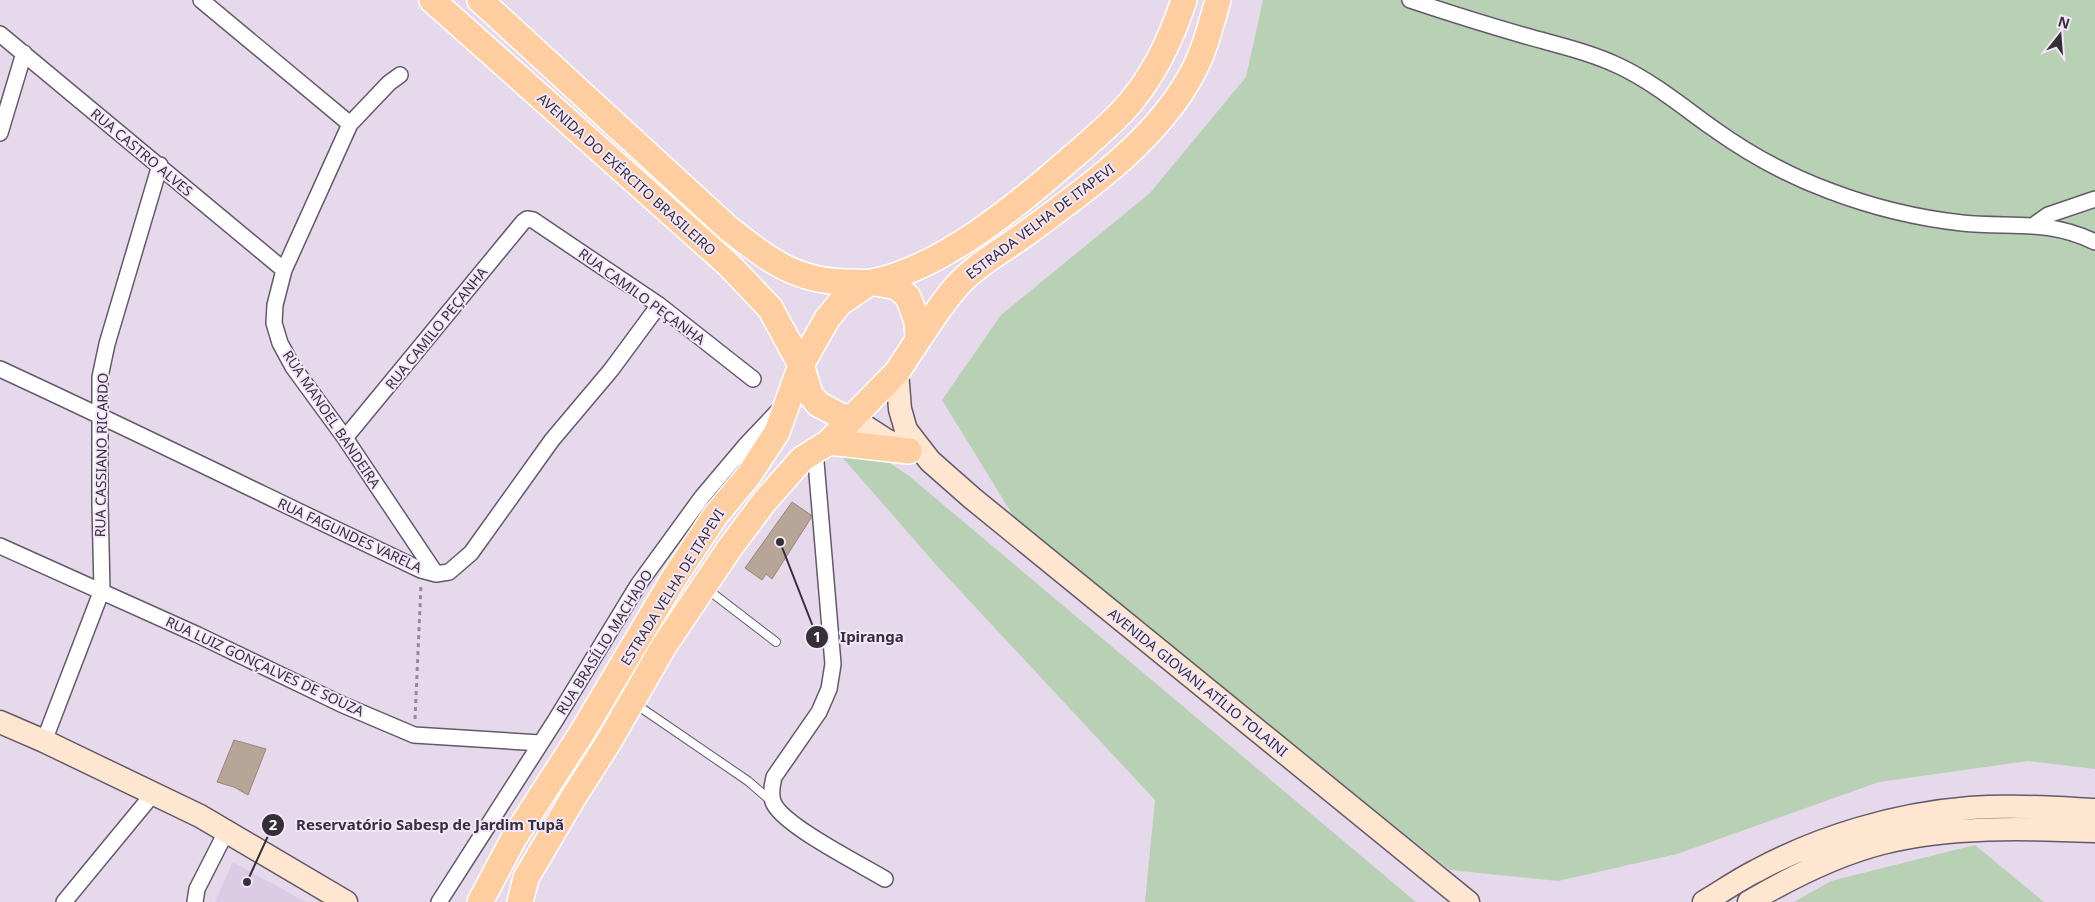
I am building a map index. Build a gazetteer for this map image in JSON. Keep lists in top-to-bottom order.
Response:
{
  "streets": {
    "main road": ["AVENIDA DO EXÉRCITO BRASILEIRO", "ESTRADA VELHA DE ITAPEVI"],
    "street": [
      "RUA CASTRO ALVES",
      "RUA CAMILO PEÇANHA",
      "RUA MANOEL BANDEIRA",
      "RUA CASSIANO RICARDO",
      "RUA FAGUNDES VARELA",
      "RUA BRASÍLIO MACHADO",
      "RUA LUIZ GONÇALVES DE SOUZA",
      "AVENIDA GIOVANI ATÍLIO TOLAINI"
    ]
  },
  "crossings": [
    ["RUA CASTRO ALVES", "RUA MANOEL BANDEIRA"],
    ["RUA CASTRO ALVES", "RUA CASSIANO RICARDO"],
    ["AVENIDA DO EXÉRCITO BRASILEIRO", "ESTRADA VELHA DE ITAPEVI"],
    ["ESTRADA VELHA DE ITAPEVI", "RUA BRASÍLIO MACHADO"],
    ["RUA CAMILO PEÇANHA", "RUA MANOEL BANDEIRA"],
    ["RUA CAMILO PEÇANHA", "RUA FAGUNDES VARELA"],
    ["RUA MANOEL BANDEIRA", "RUA FAGUNDES VARELA"],
    ["RUA CASSIANO RICARDO", "RUA FAGUNDES VARELA"],
    ["RUA CASSIANO RICARDO", "RUA LUIZ GONÇALVES DE SOUZA"],
    ["RUA BRASÍLIO MACHADO", "RUA LUIZ GONÇALVES DE SOUZA"]
  ],
  "places": ["Ipiranga", "Reservatório Sabesp de Jardim Tupã"],
  "north": "top"
}
